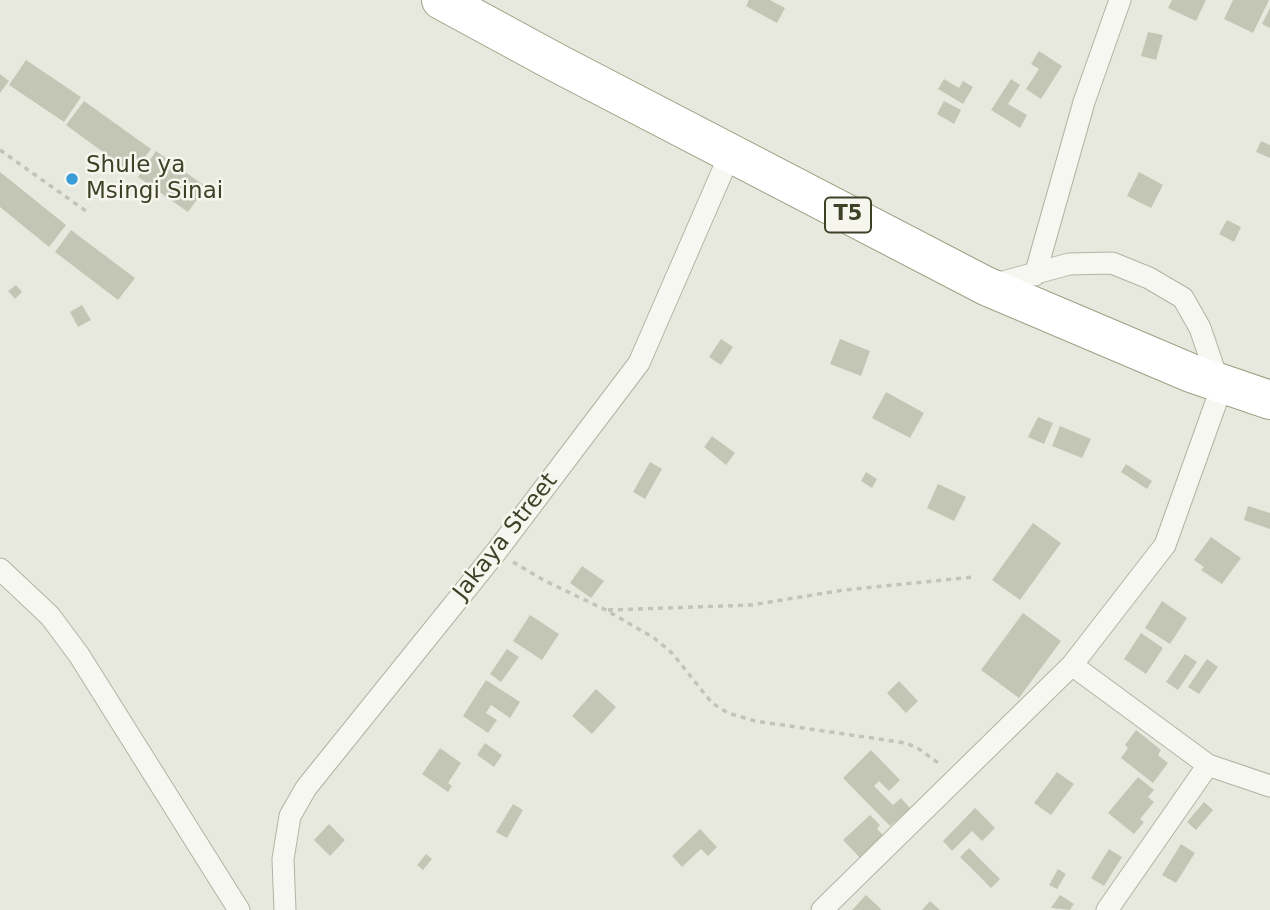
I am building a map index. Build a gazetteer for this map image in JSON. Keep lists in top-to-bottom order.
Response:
{
  "streets": {
    "highway": ["T5"],
    "street": ["Jakaya Street"]
  },
  "crossings": [
    ["T5", "Jakaya Street"]
  ],
  "places": ["Shule ya Msingi Sinai"]
}
